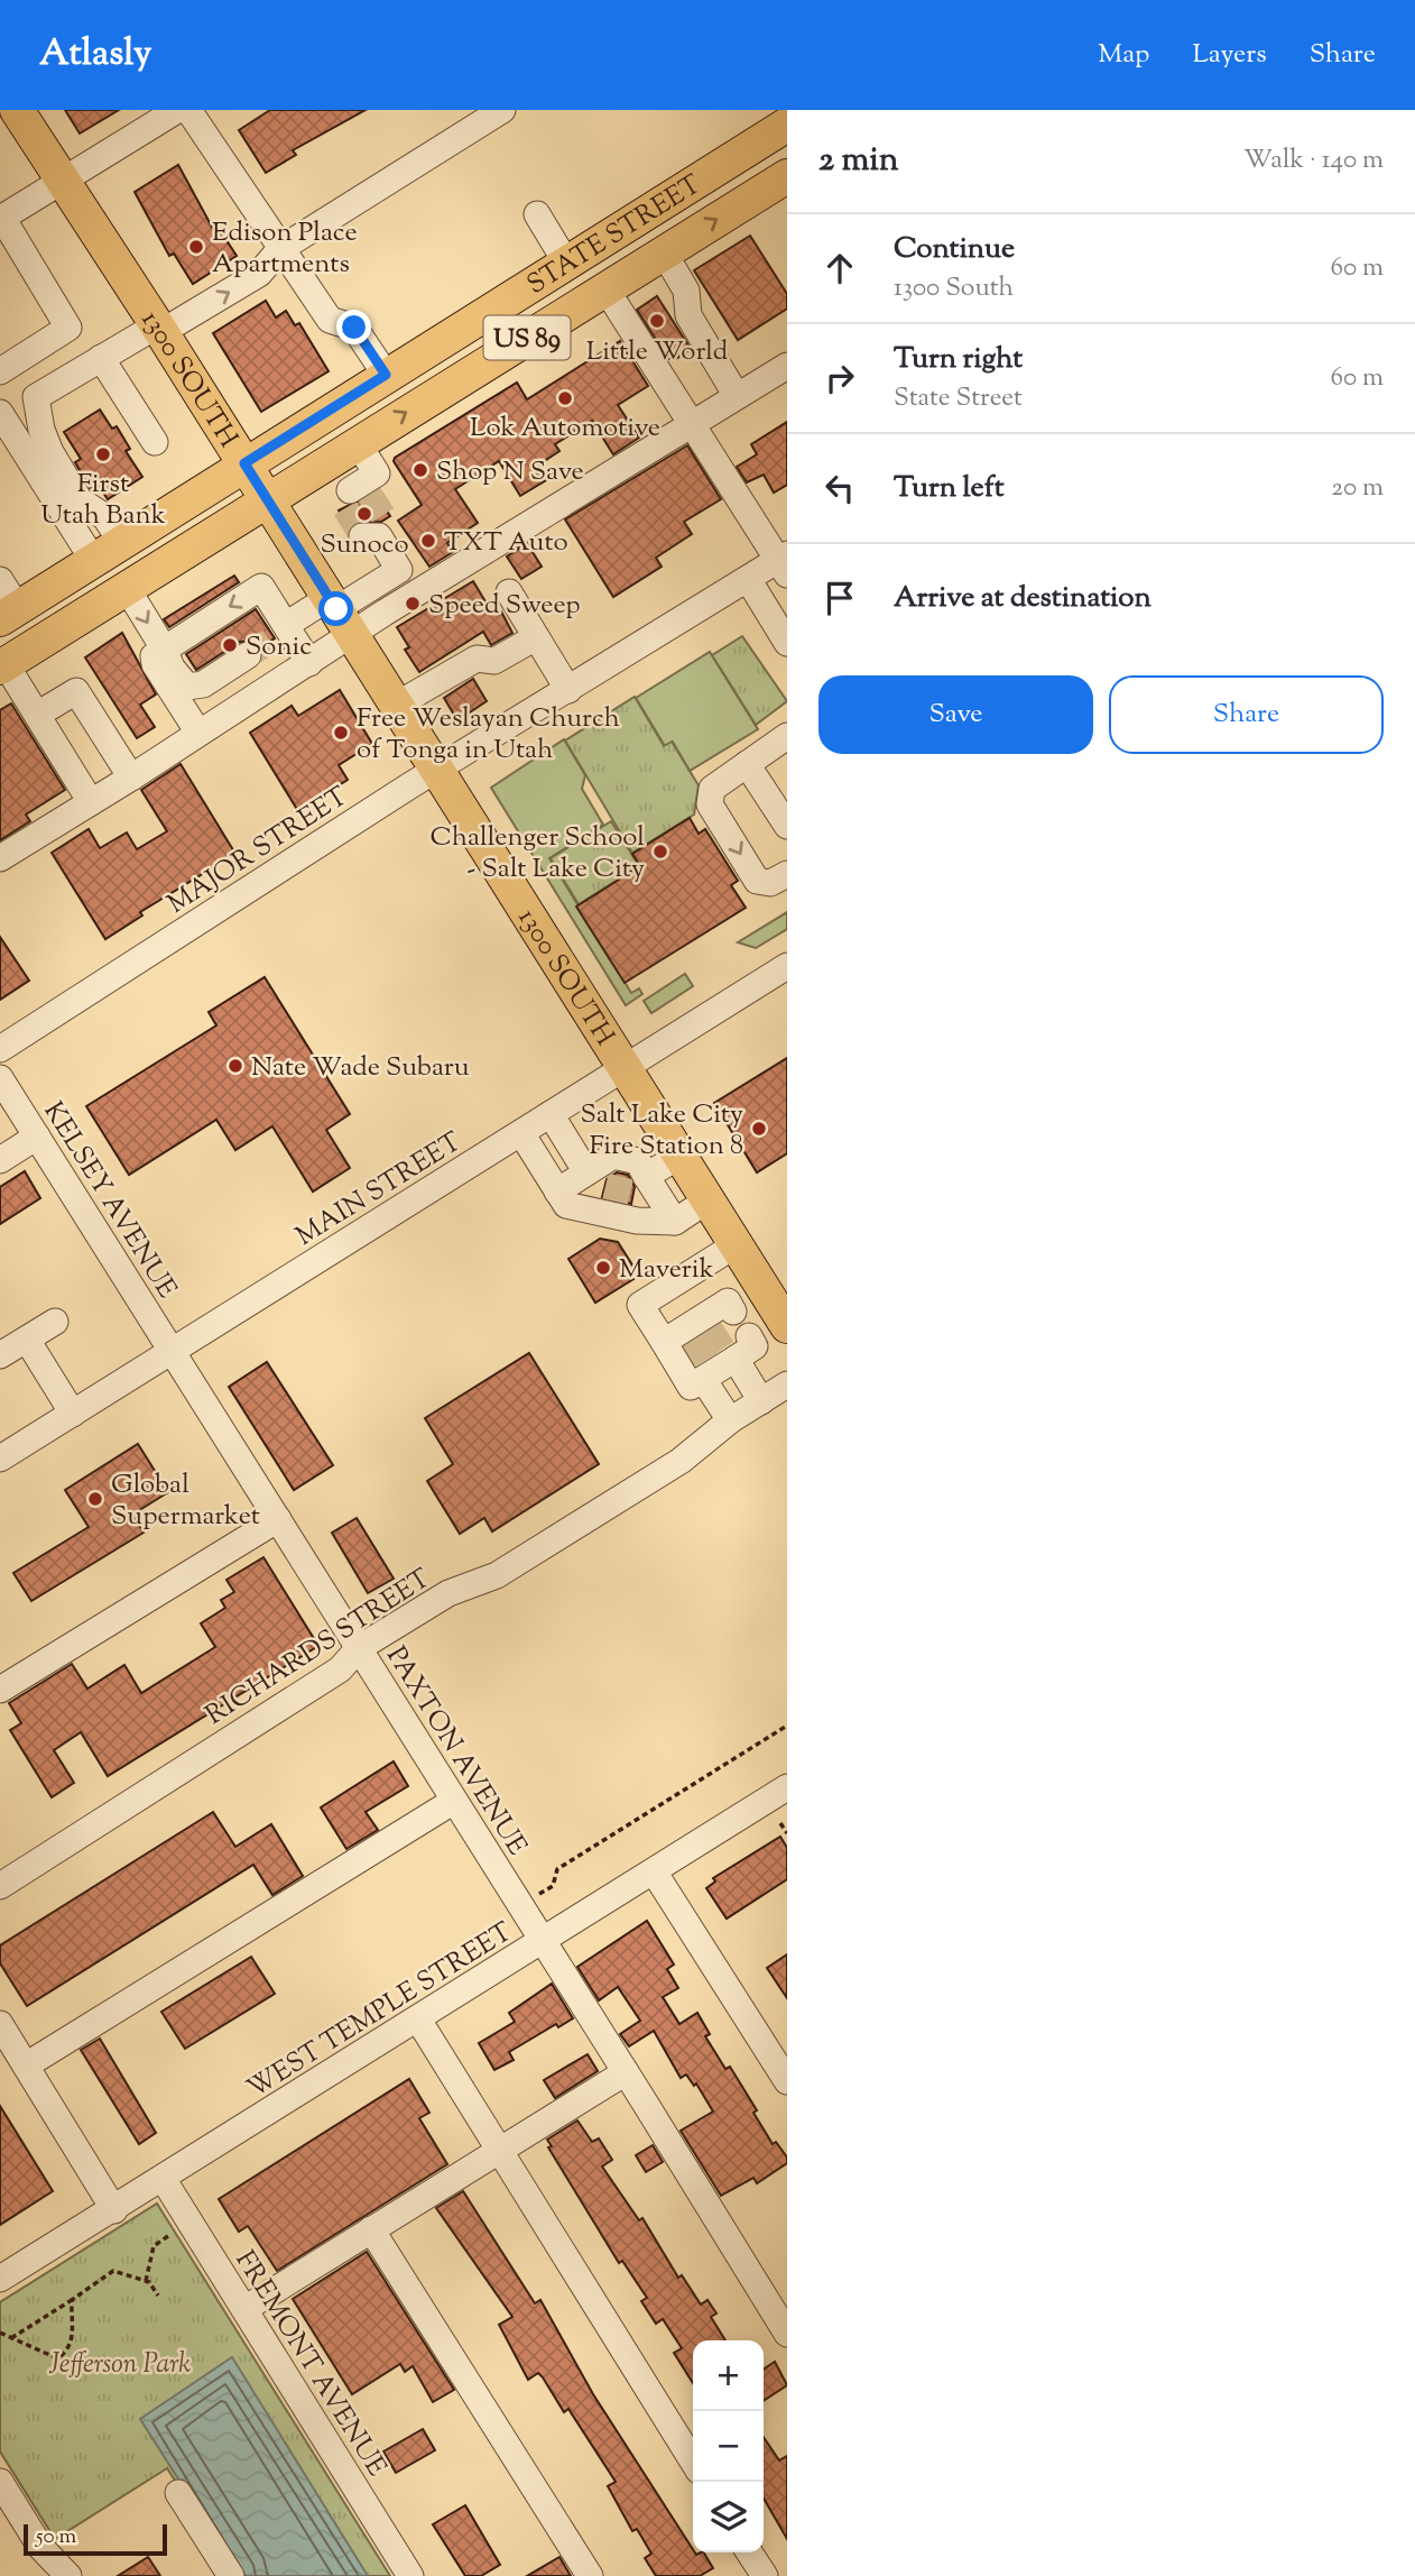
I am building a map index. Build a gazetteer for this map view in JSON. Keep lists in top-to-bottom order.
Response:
{
  "streets": {
    "main road": ["STATE STREET", "US 89", "1300 SOUTH"],
    "street": [
      "MAJOR STREET",
      "MAIN STREET",
      "KELSEY AVENUE",
      "RICHARDS STREET",
      "PAXTON AVENUE",
      "WEST TEMPLE STREET",
      "FREMONT AVENUE"
    ]
  },
  "crossings": [
    ["STATE STREET", "1300 SOUTH"],
    ["1300 SOUTH", "MAJOR STREET"],
    ["1300 SOUTH", "MAIN STREET"],
    ["MAIN STREET", "KELSEY AVENUE"],
    ["MAIN STREET", "PAXTON AVENUE"],
    ["KELSEY AVENUE", "PAXTON AVENUE"],
    ["RICHARDS STREET", "PAXTON AVENUE"],
    ["PAXTON AVENUE", "WEST TEMPLE STREET"],
    ["WEST TEMPLE STREET", "FREMONT AVENUE"]
  ],
  "parks": ["Jefferson Park"],
  "places": [
    "Edison Place Apartments",
    "Little World",
    "Lok Automotive",
    "First Utah Bank",
    "Shop N Save",
    "Sunoco",
    "TXT Auto",
    "Speed Sweep",
    "Sonic",
    "Free Weslayan Church of Tonga in Utah",
    "Challenger School - Salt Lake City",
    "Nate Wade Subaru",
    "Salt Lake City Fire Station 8",
    "Maverik",
    "Global Supermarket"
  ],
  "scale_bar": "50 m",
  "page": {
    "header": "Atlasly",
    "nav": ["Map", "Layers", "Share"],
    "heading": ["2 min", "Walk · 140 m"],
    "list": [
      ["Continue", "1300 South", "60 m"],
      ["Turn right", "State Street", "60 m"],
      ["Turn left", "20 m"],
      "Arrive at destination"
    ],
    "buttons": ["Save", "Share"],
    "map_buttons": ["+", "−"],
    "scale": "50 m"
  }
}
